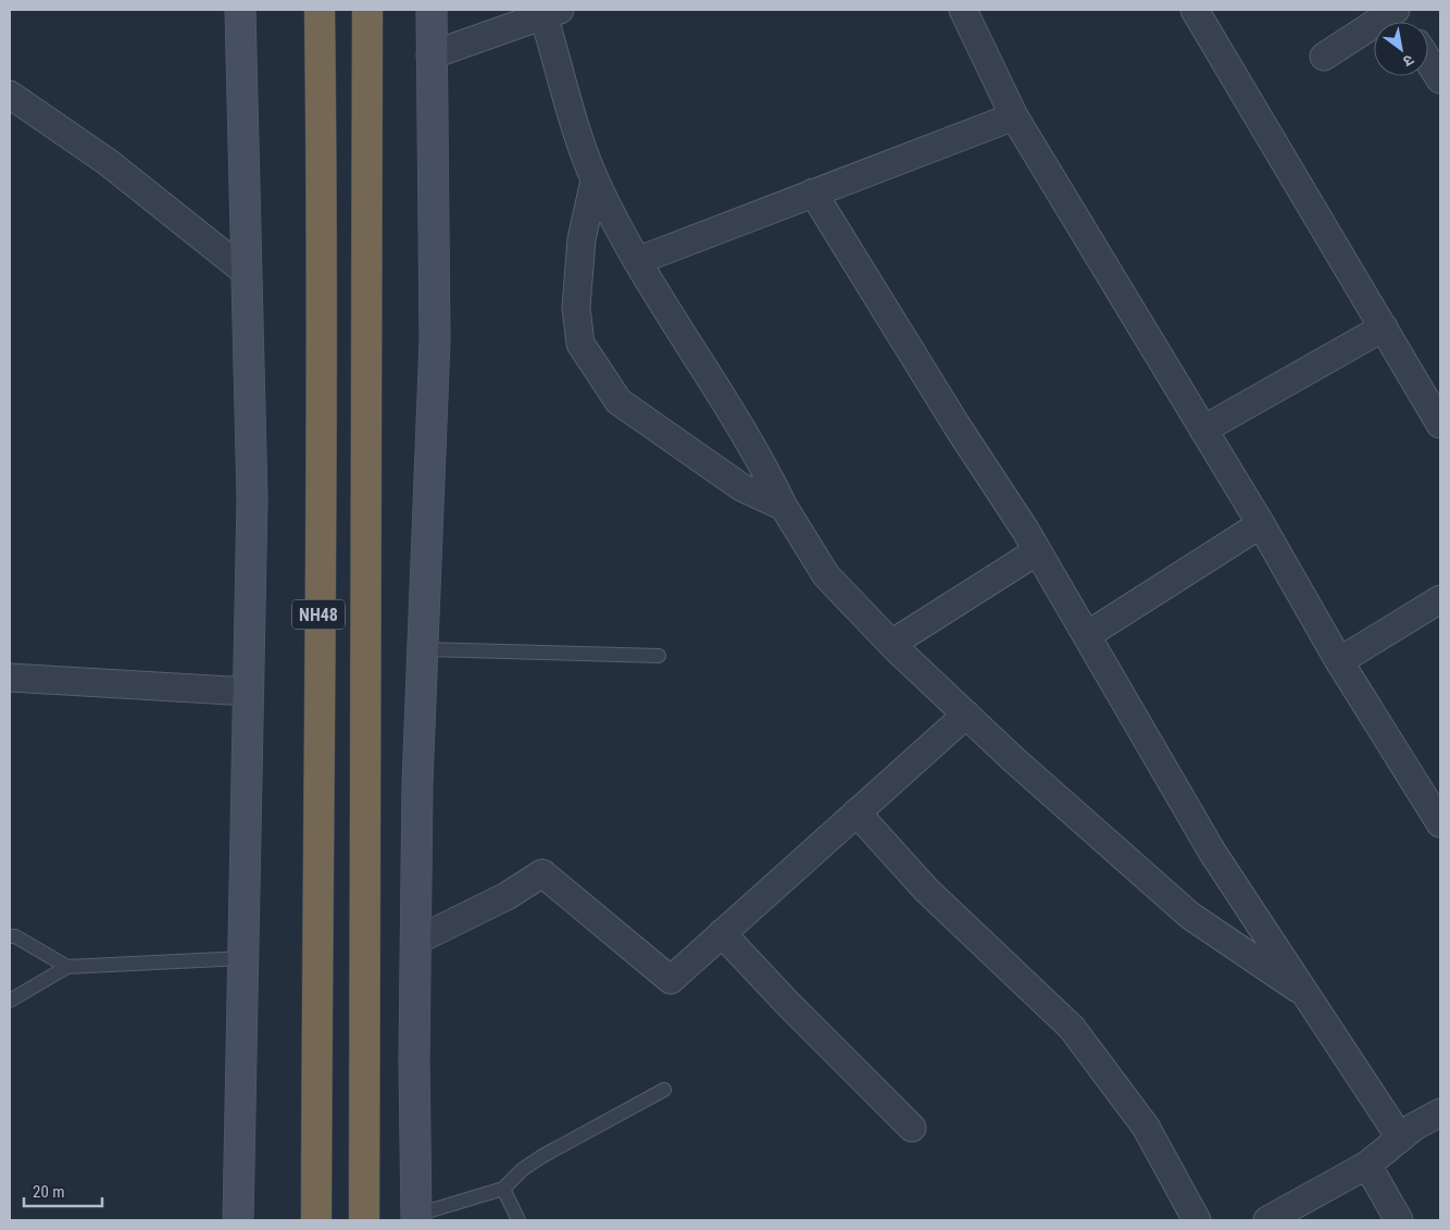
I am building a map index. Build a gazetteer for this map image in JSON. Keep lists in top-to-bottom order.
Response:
{
  "streets": {
    "highway": ["NH48"]
  },
  "scale_bar": "20 m",
  "north": "bottom right"
}
